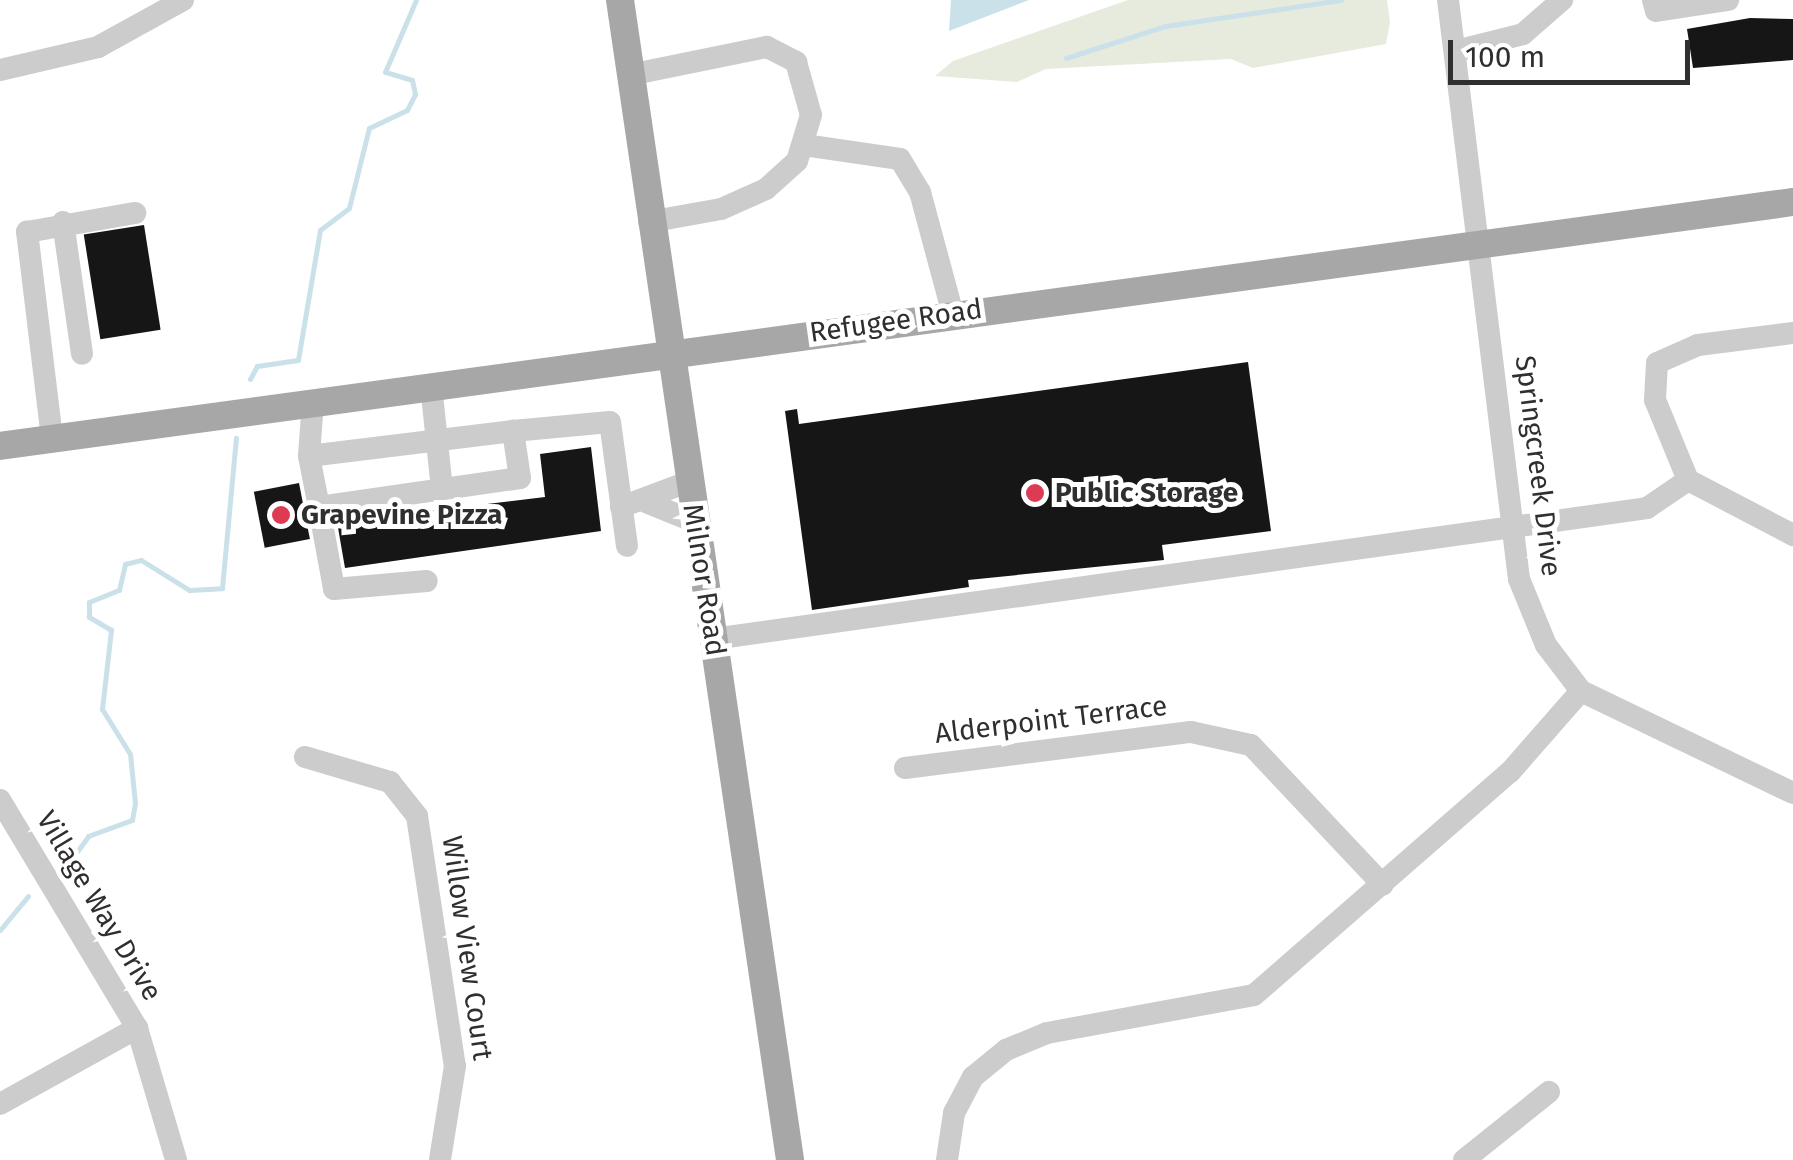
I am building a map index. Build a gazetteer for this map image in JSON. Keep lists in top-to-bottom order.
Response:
{
  "streets": {
    "main road": ["Refugee Road", "Milnor Road"],
    "street": [
      "Springcreek Drive",
      "Alderpoint Terrace",
      "Village Way Drive",
      "Willow View Court"
    ]
  },
  "crossings": [
    ["Refugee Road", "Springcreek Drive"],
    ["Refugee Road", "Milnor Road"]
  ],
  "places": ["Public Storage", "Grapevine Pizza"],
  "scale_bar": "100 m"
}
